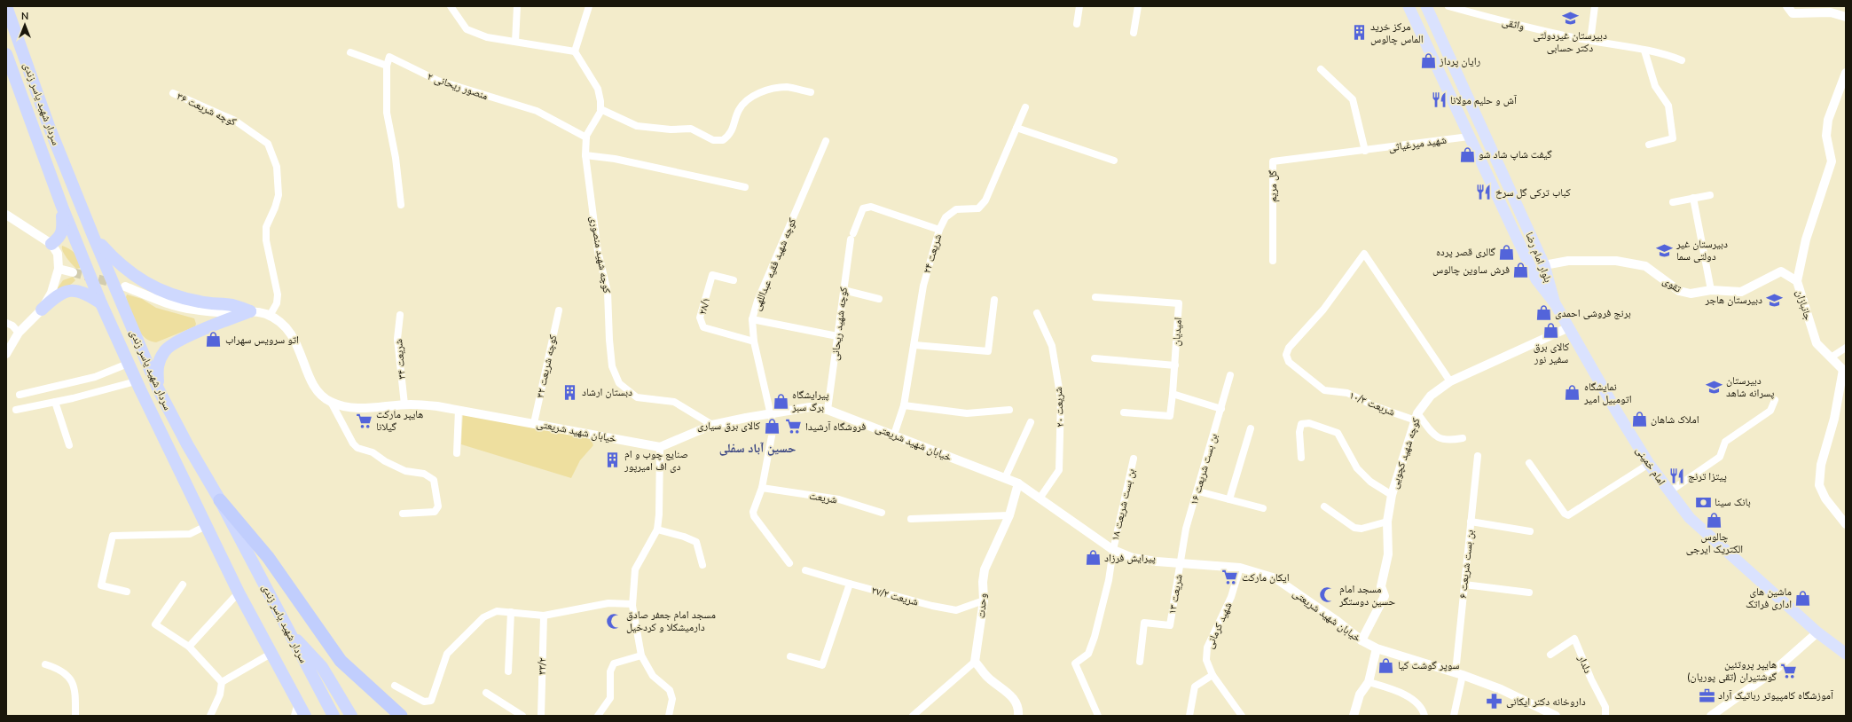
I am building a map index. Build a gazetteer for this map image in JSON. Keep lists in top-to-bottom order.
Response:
{
  "streets": {
    "highway": ["سردار شهید یاسر زندی"],
    "main road": ["بلوار امام رضا", "امام خمینی"],
    "street": [
      "واثقی",
      "منصور ریحانی ۲",
      "کوچه شریعت ۳۶",
      "شهید میرغیاثی",
      "گل مریم",
      "شریعت ۲۴",
      "کوچه شهید منصوری",
      "کوچه شهید فقیه عبداللهی",
      "تقوی",
      "جانبازان",
      "۲۸/۱",
      "کوچه شهید ریحانی",
      "امیدیان",
      "شریعت ۳۴",
      "کوچه شریعت ۳۲",
      "شریعت ۱۰/۳",
      "شریعت ۲۰",
      "خیابان شهید شریعتی",
      "کوچه شهید کچویی",
      "بن بست شریعت ۱۶",
      "شریعت",
      "بن بست شریعت ۱۸",
      "بن بست شریعت ۶",
      "شریعت ۱۳",
      "شریعت ۲۷/۲",
      "وحدت",
      "شهید کرمانی",
      "دلدار",
      "۳۳/۲"
    ]
  },
  "crossings": [
    ["منصور ریحانی ۲", "کوچه شهید منصوری"],
    ["کوچه شریعت ۳۶", "خیابان شهید شریعتی"],
    ["شهید میرغیاثی", "گل مریم"],
    ["شهید میرغیاثی", "بلوار امام رضا"],
    ["شریعت ۲۴", "کوچه شهید ریحانی"],
    ["شریعت ۲۴", "خیابان شهید شریعتی"],
    ["کوچه شهید منصوری", "خیابان شهید شریعتی"],
    ["بلوار امام رضا", "تقوی"],
    ["بلوار امام رضا", "امام خمینی"],
    ["کوچه شهید فقیه عبداللهی", "۲۸/۱"],
    ["کوچه شهید فقیه عبداللهی", "خیابان شهید شریعتی"],
    ["کوچه شهید فقیه عبداللهی", "شریعت"],
    ["تقوی", "جانبازان"],
    ["کوچه شهید ریحانی", "خیابان شهید شریعتی"],
    ["شریعت ۳۴", "خیابان شهید شریعتی"],
    ["کوچه شریعت ۳۲", "خیابان شهید شریعتی"],
    ["شریعت ۱۰/۳", "کوچه شهید کچویی"],
    ["شریعت ۲۰", "خیابان شهید شریعتی"],
    ["خیابان شهید شریعتی", "کوچه شهید کچویی"],
    ["خیابان شهید شریعتی", "بن بست شریعت ۱۶"],
    ["خیابان شهید شریعتی", "بن بست شریعت ۱۸"],
    ["خیابان شهید شریعتی", "بن بست شریعت ۶"],
    ["خیابان شهید شریعتی", "شریعت ۱۳"],
    ["خیابان شهید شریعتی", "وحدت"],
    ["خیابان شهید شریعتی", "شهید کرمانی"],
    ["کوچه شهید کچویی", "امام خمینی"],
    ["بن بست شریعت ۱۶", "شریعت ۱۳"],
    ["شریعت ۲۷/۲", "وحدت"]
  ],
  "districts": ["حسین آباد سفلی"],
  "places": {
    "school or university": [
      "دبیرستان غیردولتی دکتر حسابی",
      "دبیرستان غیر دولتی سما",
      "دبیرستان هاجر",
      "دبیرستان پسرانه شاهد"
    ],
    "building": ["مرکز خرید الماس چالوس", "دبستان ارشاد", "صنایع چوب و ام دی اف امیرپور"],
    "shop": [
      "رایان پرداز",
      "گیفت شاپ شاد شو",
      "گالری قصر پرده",
      "فرش ساوین چالوس",
      "برنج فروشی احمدی",
      "کالای برق سفیر نور",
      "اتو سرویس سهراب",
      "نمایشگاه اتومبیل امیر",
      "پیرایشگاه برگ سبز",
      "املاک شاهان",
      "کالای برق سیاری",
      "چالوس الکتریک ایرجی",
      "پیرایش فرزاد",
      "ماشین های اداری فراتک",
      "سوپر گوشت کیا"
    ],
    "restaurant": ["آش و حلیم مولانا", "کباب ترکی گل سرخ", "پیتزا ترنج"],
    "supermarket": [
      "هایپر مارکت گیلانا",
      "فروشگاه آرشیدا",
      "ایکان مارکت",
      "هایپر پروتئین گوشتیران (تقی پوریان)"
    ],
    "bank": ["بانک سینا"],
    "mosque": ["مسجد امام حسین دوستگر", "مسجد امام جعفر صادق دارمیشکلا و کردخیل"],
    "office": ["آموزشگاه کامپیوتر رباتیک آراد"],
    "pharmacy": ["داروخانه دکتر ایکانی"]
  },
  "north": "top"
}
